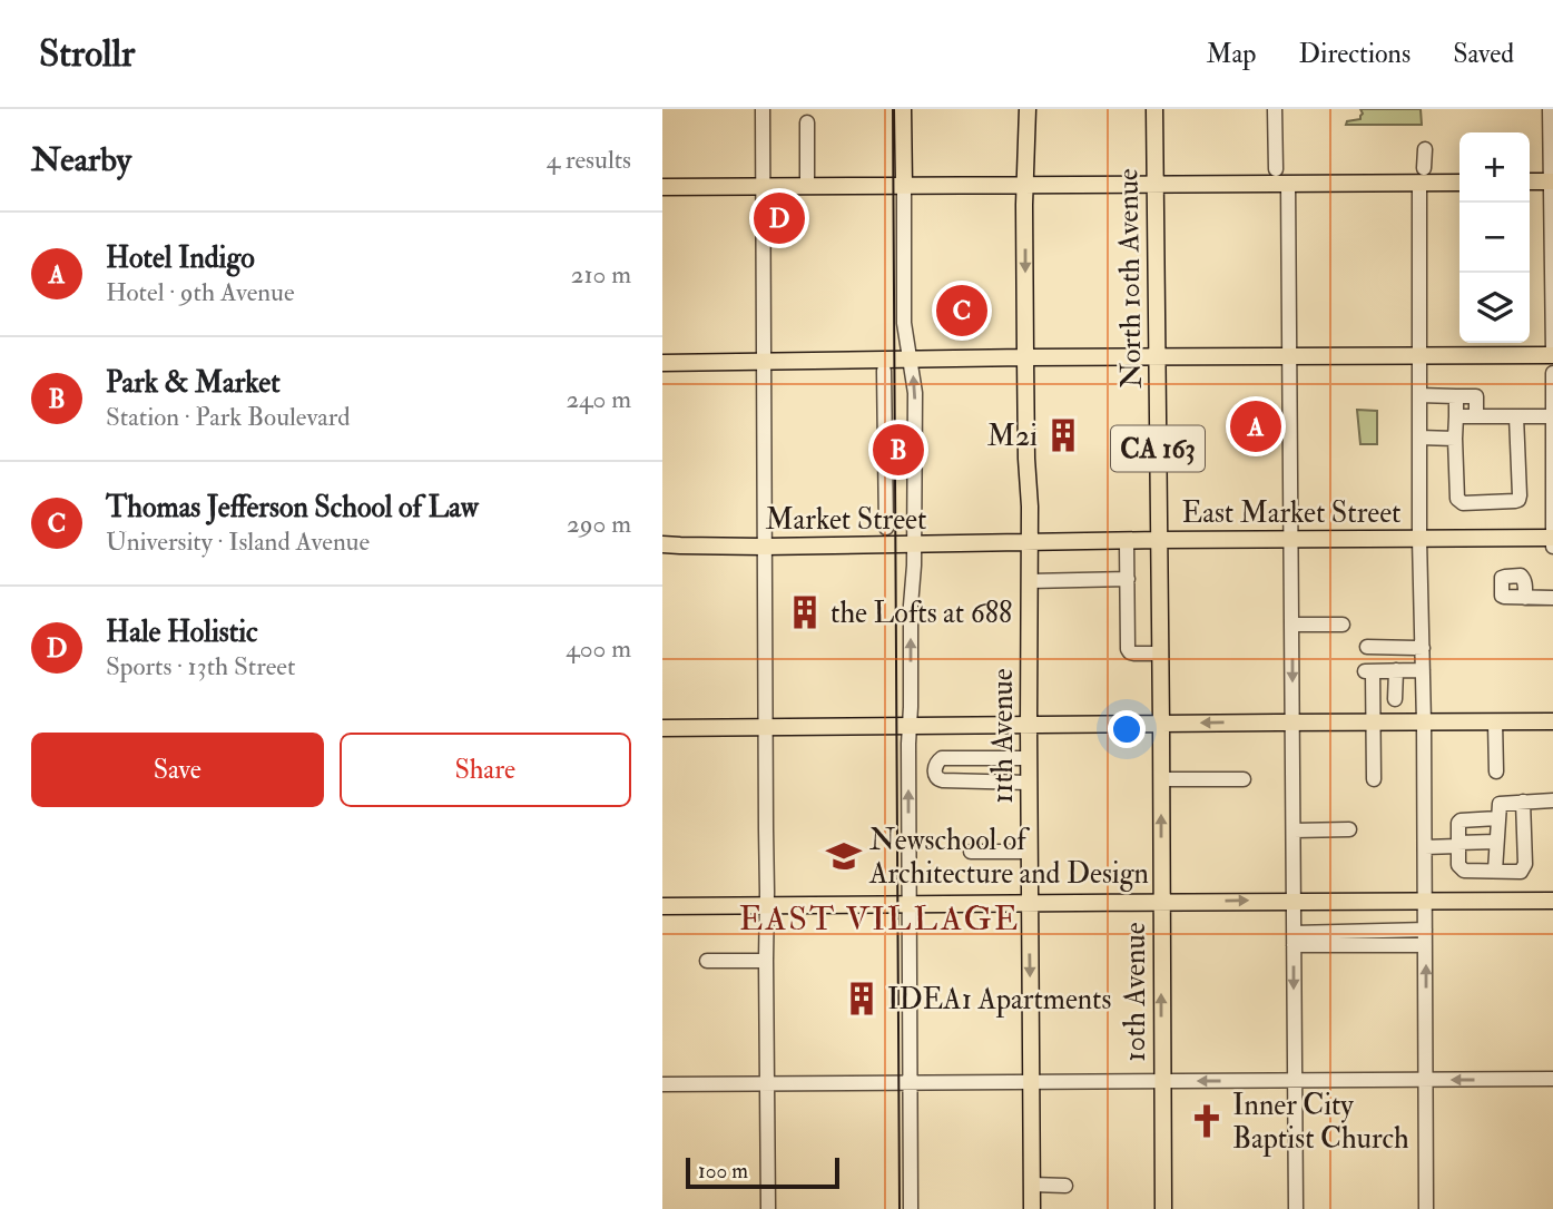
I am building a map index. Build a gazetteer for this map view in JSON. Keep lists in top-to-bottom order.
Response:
{
  "streets": {
    "main road": [
      "North 10th Avenue",
      "CA 163",
      "East Market Street",
      "Market Street",
      "11th Avenue",
      "10th Avenue"
    ]
  },
  "crossings": [
    ["North 10th Avenue", "East Market Street"],
    ["North 10th Avenue", "10th Avenue"],
    ["East Market Street", "Market Street"],
    ["East Market Street", "11th Avenue"],
    ["East Market Street", "10th Avenue"],
    ["Market Street", "11th Avenue"]
  ],
  "one_way": ["10th Avenue"],
  "districts": ["EAST VILLAGE"],
  "places": {
    "building": ["M2i", "the Lofts at 688", "IDEA1 Apartments"],
    "school or university": ["Newschool of Architecture and Design"],
    "church": ["Inner City Baptist Church"]
  },
  "scale_bar": "100 m",
  "page": {
    "header": "Strollr",
    "nav": ["Map", "Directions", "Saved"],
    "heading": ["Nearby", "4 results"],
    "map_buttons": ["+", "−"],
    "pins": [
      "D",
      "C",
      "A",
      "B"
    ],
    "list": [
      {
        "mark": "A",
        "name": "Hotel Indigo",
        "note": "Hotel · 9th Avenue",
        "value": "210 m"
      },
      {
        "mark": "B",
        "name": "Park & Market",
        "note": "Station · Park Boulevard",
        "value": "240 m"
      },
      {
        "mark": "C",
        "name": "Thomas Jefferson School of Law",
        "note": "University · Island Avenue",
        "value": "290 m"
      },
      {
        "mark": "D",
        "name": "Hale Holistic",
        "note": "Sports · 13th Street",
        "value": "400 m"
      }
    ],
    "buttons": ["Save", "Share"],
    "scale": "100 m"
  }
}
